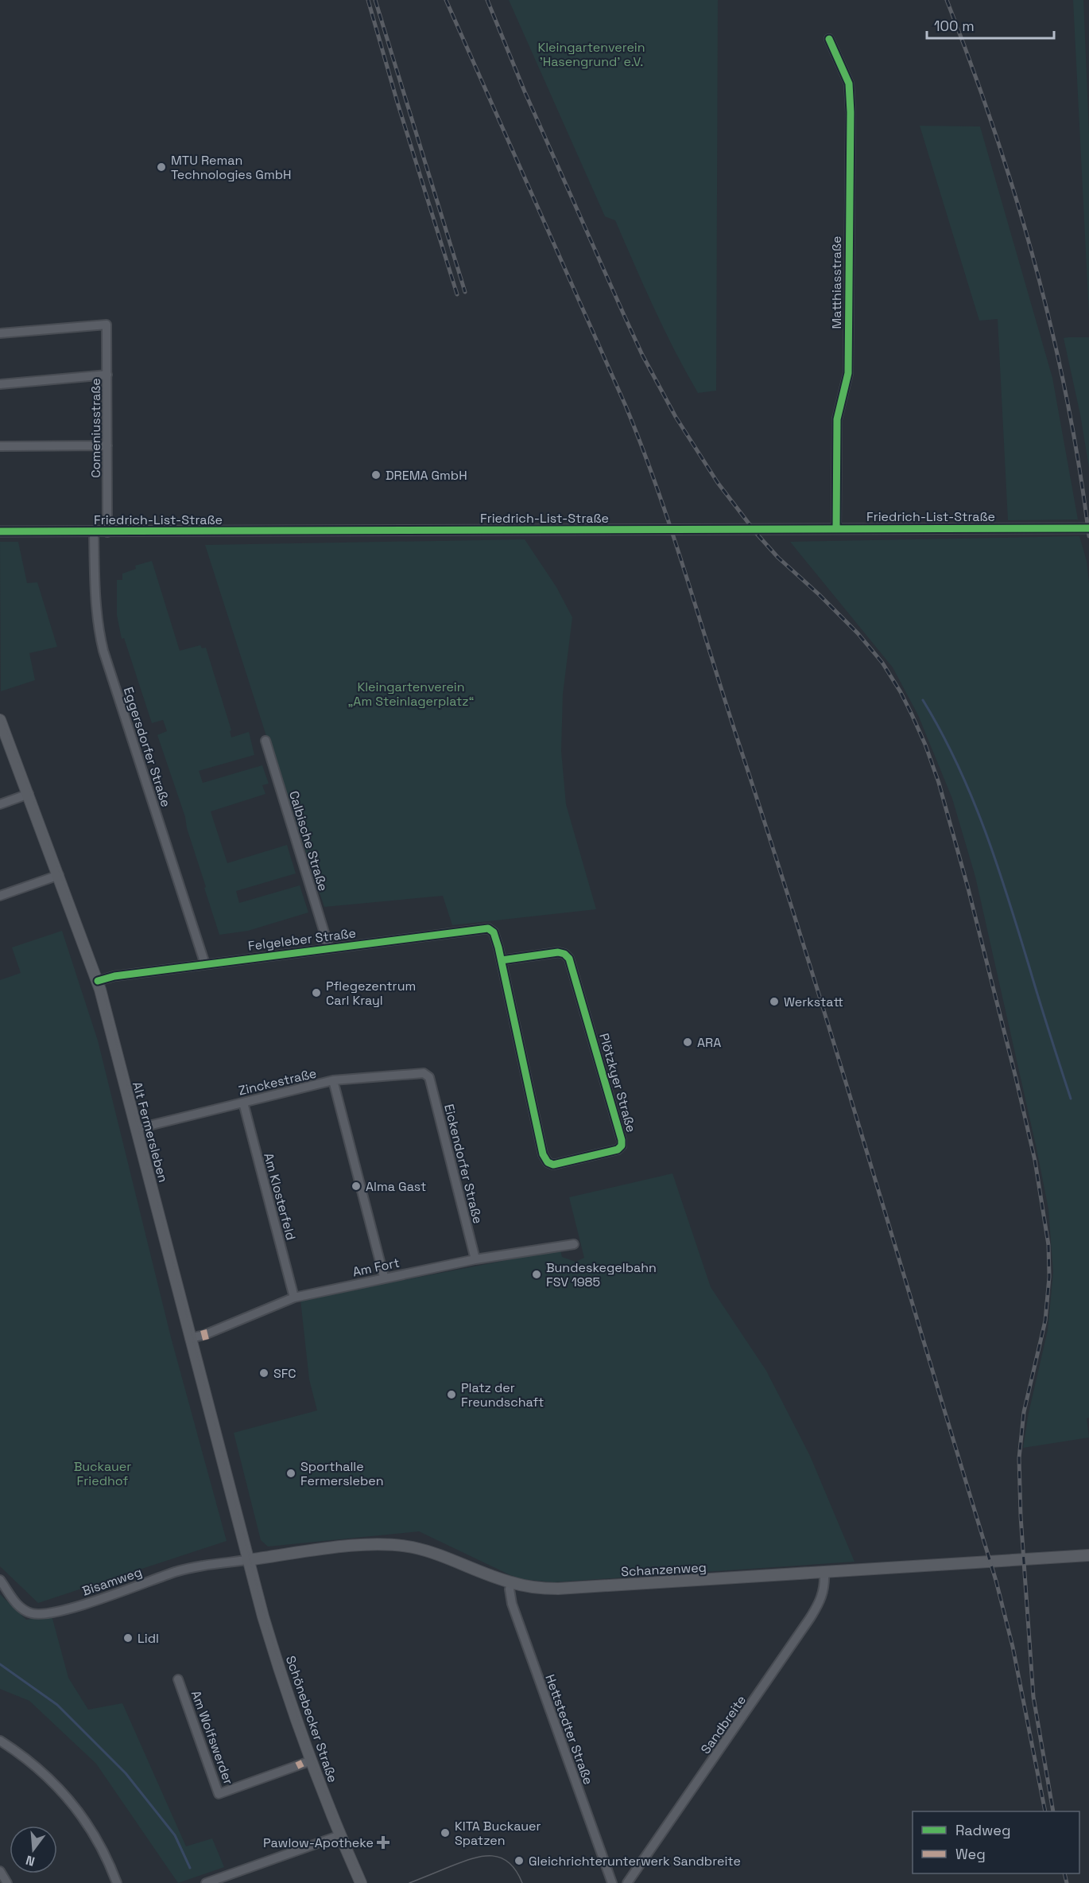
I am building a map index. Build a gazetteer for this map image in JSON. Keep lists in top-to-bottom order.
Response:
{
  "streets": {
    "main road": ["Alt Fermersleben", "Schanzenweg", "Schönebecker Straße"],
    "street": [
      "Matthiasstraße",
      "Comeniusstraße",
      "Friedrich-List-Straße",
      "Eggersdorfer Straße",
      "Calbische Straße",
      "Felgeleber Straße",
      "Zinckestraße",
      "Plötzkyer Straße",
      "Eickendorfer Straße",
      "Am Klosterfeld",
      "Am Fort",
      "Bisamweg",
      "Sandbreite",
      "Hettstedter Straße",
      "Am Wolfswerder"
    ]
  },
  "crossings": [
    ["Matthiasstraße", "Friedrich-List-Straße"],
    ["Comeniusstraße", "Friedrich-List-Straße"],
    ["Friedrich-List-Straße", "Eggersdorfer Straße"],
    ["Eggersdorfer Straße", "Felgeleber Straße"],
    ["Calbische Straße", "Felgeleber Straße"],
    ["Felgeleber Straße", "Plötzkyer Straße"],
    ["Felgeleber Straße", "Alt Fermersleben"],
    ["Zinckestraße", "Alt Fermersleben"],
    ["Zinckestraße", "Eickendorfer Straße"],
    ["Zinckestraße", "Am Klosterfeld"],
    ["Alt Fermersleben", "Am Fort"],
    ["Alt Fermersleben", "Schanzenweg"],
    ["Alt Fermersleben", "Bisamweg"],
    ["Alt Fermersleben", "Schönebecker Straße"],
    ["Eickendorfer Straße", "Am Fort"],
    ["Am Klosterfeld", "Am Fort"],
    ["Schanzenweg", "Bisamweg"],
    ["Schanzenweg", "Schönebecker Straße"],
    ["Schanzenweg", "Sandbreite"],
    ["Schanzenweg", "Hettstedter Straße"],
    ["Bisamweg", "Schönebecker Straße"],
    ["Schönebecker Straße", "Am Wolfswerder"]
  ],
  "parks": ["Kleingartenverein 'Hasengrund' e.V.", "Kleingartenverein „Am Steinlagerplatz“", "Buckauer Friedhof"],
  "places": {
    "other": [
      "MTU Reman Technologies GmbH",
      "DREMA GmbH",
      "Pflegezentrum Carl Krayl",
      "Werkstatt",
      "ARA",
      "Alma Gast",
      "Bundeskegelbahn FSV 1985",
      "SFC",
      "Platz der Freundschaft",
      "Sporthalle Fermersleben",
      "Lidl",
      "KITA Buckauer Spatzen",
      "Gleichrichterunterwerk Sandbreite"
    ],
    "health": ["Pawlow-Apotheke"]
  },
  "legend": ["Radweg", "Weg"],
  "scale_bar": "100 m",
  "north": "bottom"
}
